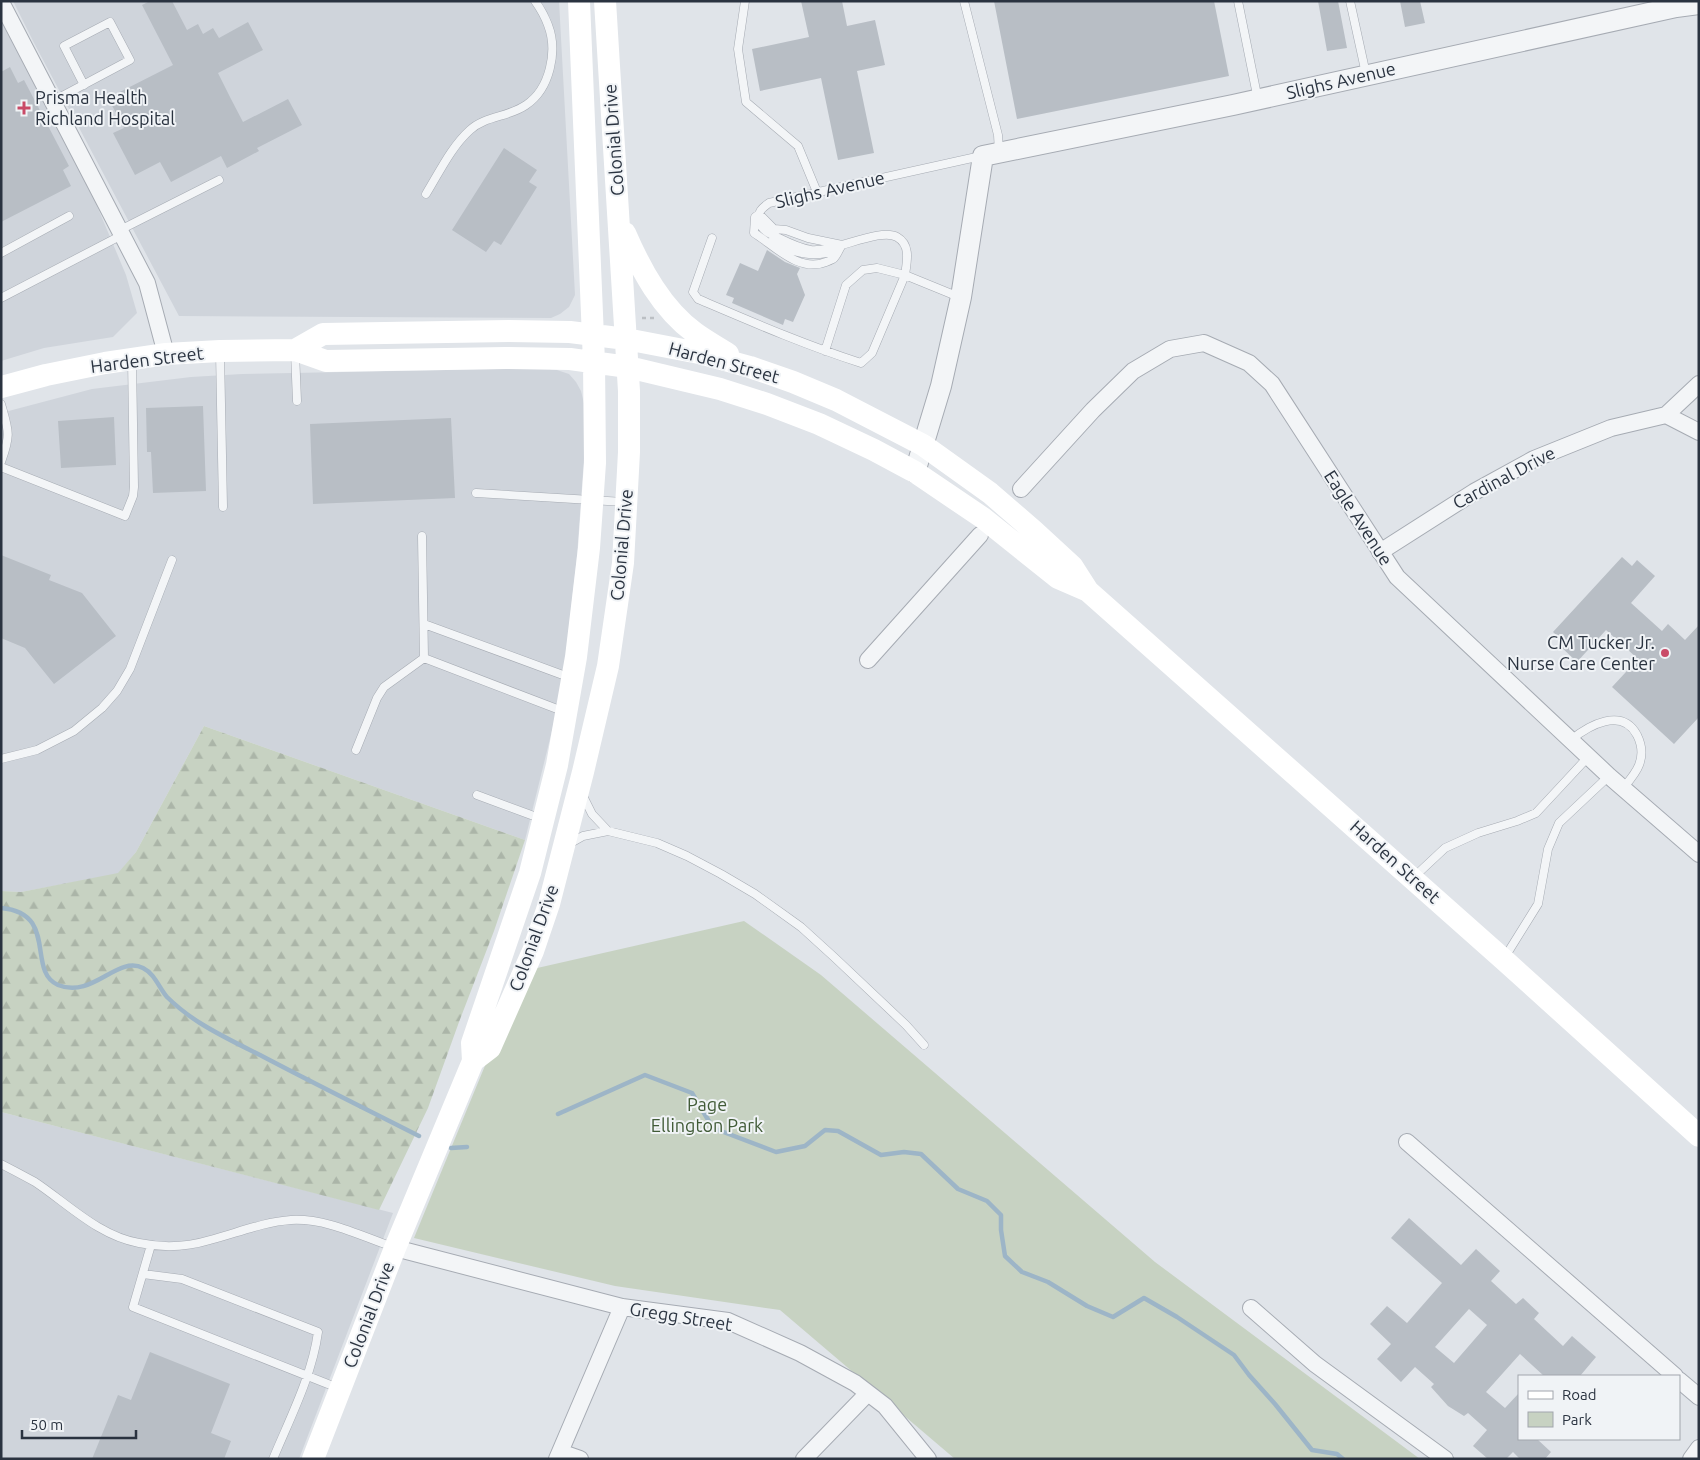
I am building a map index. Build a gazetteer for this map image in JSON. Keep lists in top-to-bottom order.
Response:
{
  "streets": {
    "main road": ["Colonial Drive", "Harden Street"],
    "street": [
      "Slighs Avenue",
      "Cardinal Drive",
      "Eagle Avenue",
      "Gregg Street"
    ]
  },
  "crossings": [
    ["Colonial Drive", "Harden Street"],
    ["Colonial Drive", "Gregg Street"],
    ["Cardinal Drive", "Eagle Avenue"]
  ],
  "parks": ["Page Ellington Park"],
  "places": {
    "health": ["Prisma Health Richland Hospital"],
    "other": ["CM Tucker Jr. Nurse Care Center"]
  },
  "legend": ["Road", "Park"],
  "scale_bar": "50 m"
}
